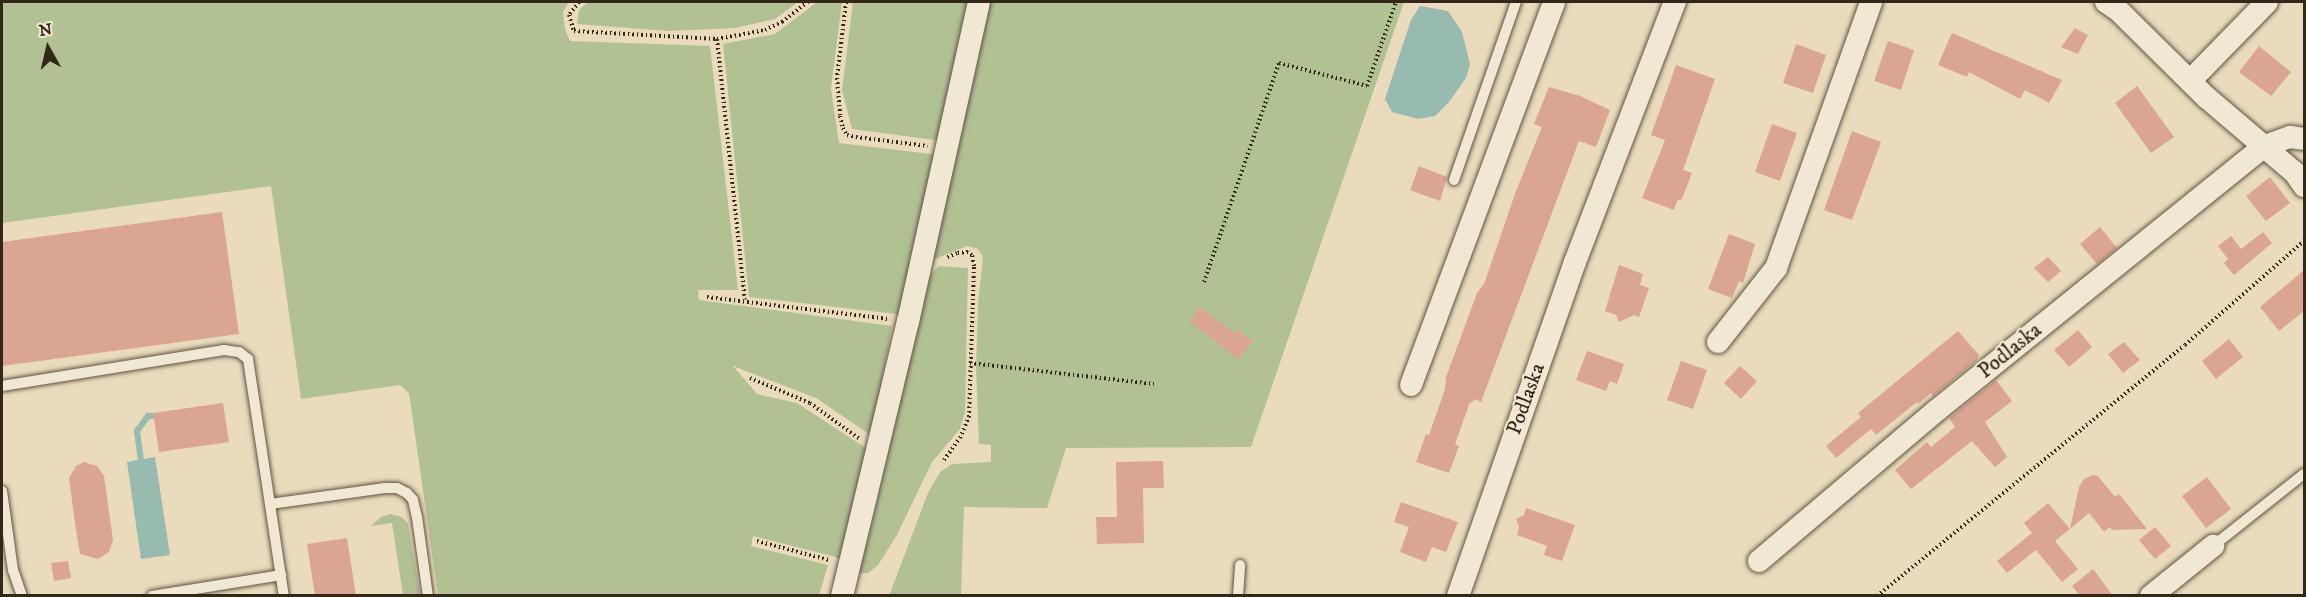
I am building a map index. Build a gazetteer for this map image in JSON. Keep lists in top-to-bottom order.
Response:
{
  "streets": {
    "street": ["Podlaska"]
  },
  "north": "top"
}
